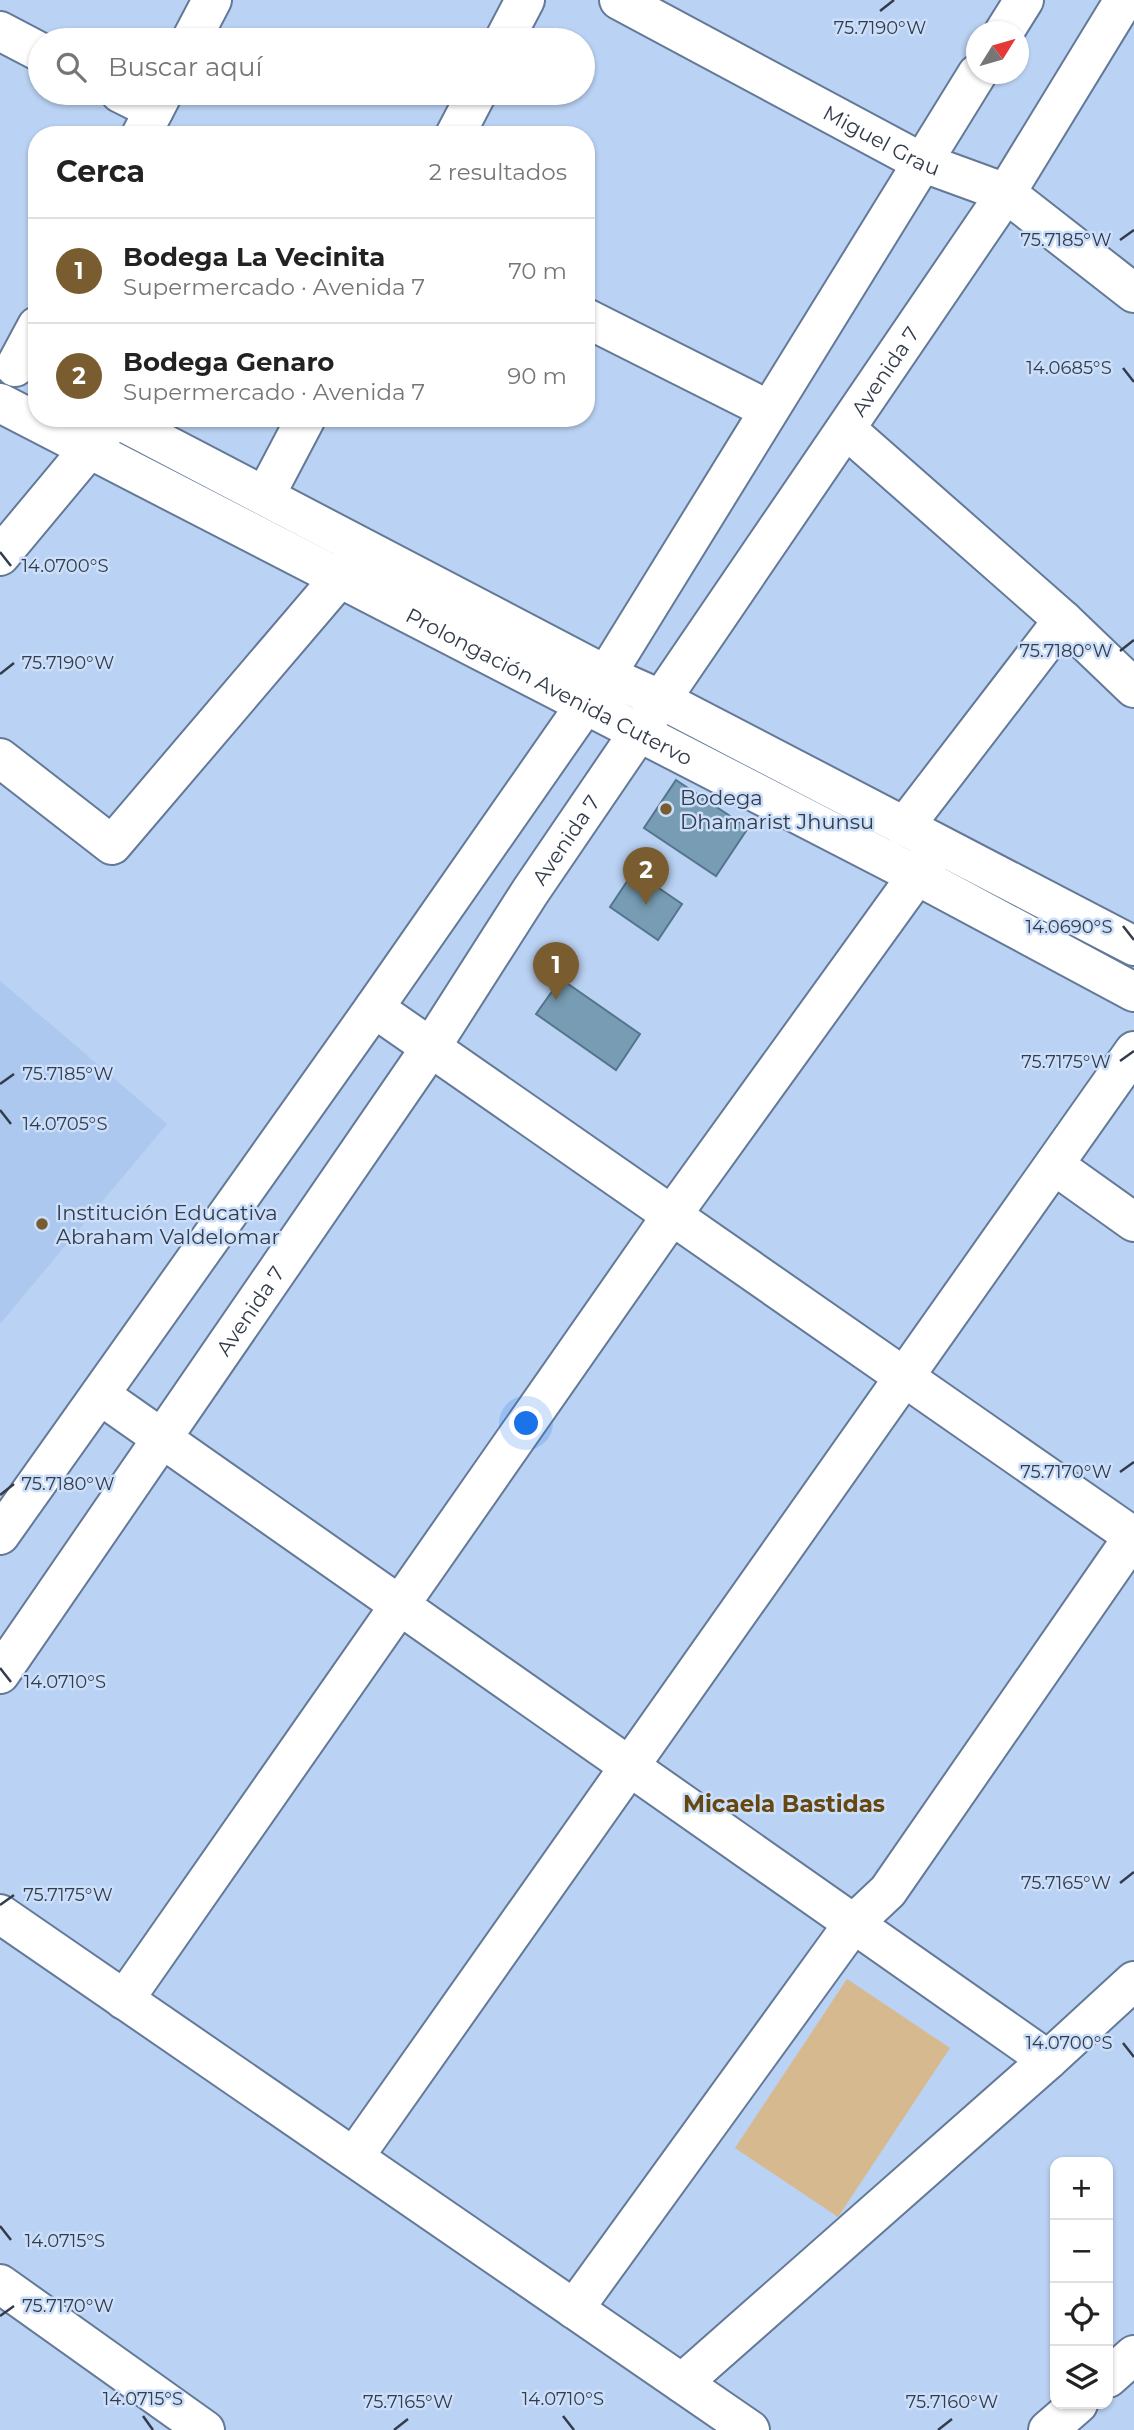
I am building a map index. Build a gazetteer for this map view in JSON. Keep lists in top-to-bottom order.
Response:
{
  "streets": {
    "street": ["Miguel Grau", "Avenida 7", "Prolongación Avenida Cutervo"]
  },
  "crossings": [
    ["Miguel Grau", "Avenida 7"],
    ["Avenida 7", "Prolongación Avenida Cutervo"]
  ],
  "districts": ["Micaela Bastidas"],
  "places": ["Bodega Dhamarist Jhunsu", "Institución Educativa Abraham Valdelomar"],
  "north": "top right",
  "page": {
    "search": "Buscar aquí",
    "heading": ["Cerca", "2 resultados"],
    "list": [
      {
        "mark": "1",
        "name": "Bodega La Vecinita",
        "note": "Supermercado · Avenida 7",
        "value": "70 m"
      },
      {
        "mark": "2",
        "name": "Bodega Genaro",
        "note": "Supermercado · Avenida 7",
        "value": "90 m"
      }
    ],
    "pins": ["2", "1"],
    "map_buttons": ["+", "−"]
  },
  "coordinates": [
    "75.7190°W",
    "75.7185°W",
    "14.0685°S",
    "14.0700°S",
    "75.7180°W",
    "14.0690°S",
    "75.7175°W",
    "14.0705°S",
    "75.7170°W",
    "14.0710°S",
    "75.7165°W",
    "14.0715°S",
    "75.7160°W"
  ]
}
